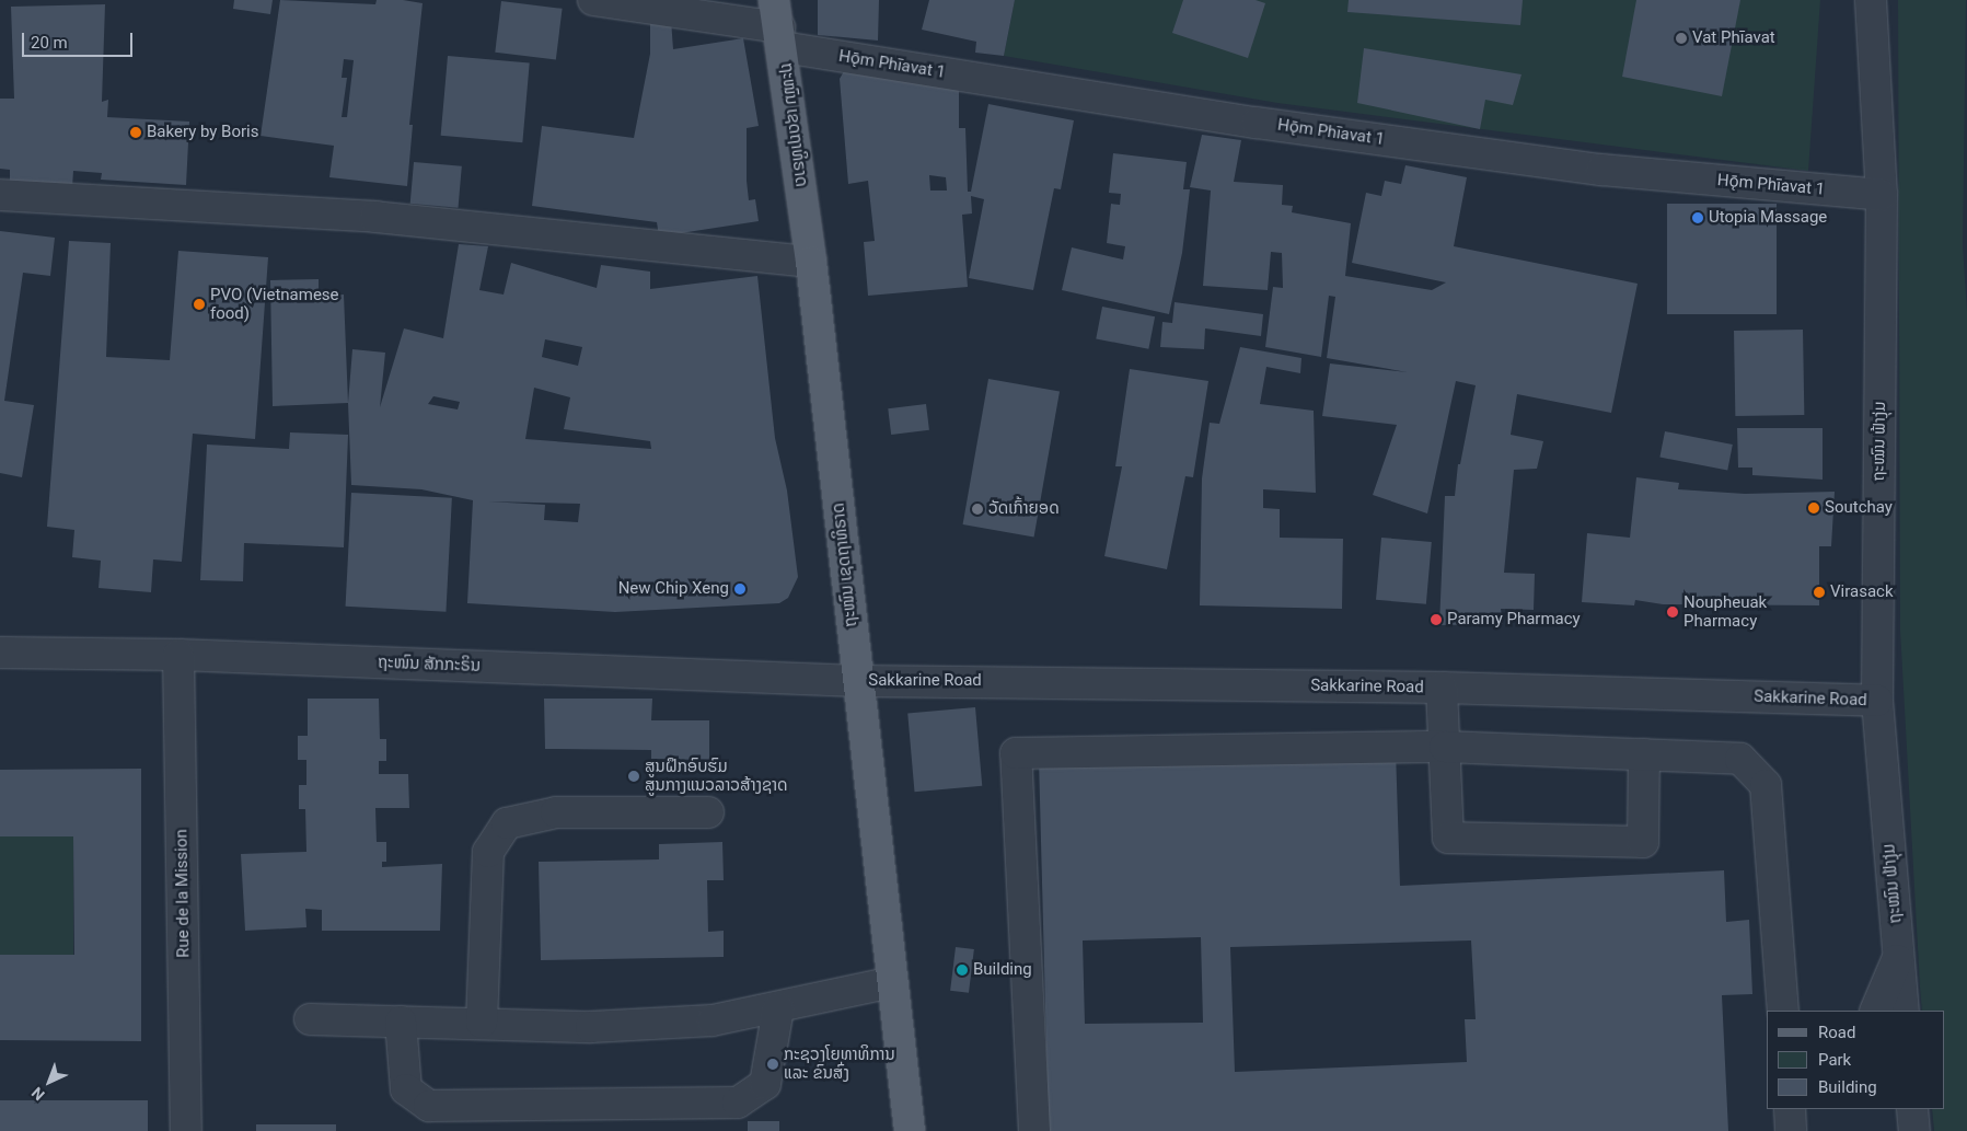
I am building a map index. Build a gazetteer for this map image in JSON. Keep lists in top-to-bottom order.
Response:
{
  "streets": {
    "main road": ["ຖະໜົນ ເຊດຖາທິຣາດ"],
    "street": [
      "Hǭm Phīavat 1",
      "ຖະໝົນ ຟ້າງຸ່ມ",
      "ຖະໜົນ ສັກກະຣິນ",
      "Sakkarine Road",
      "Rue de la Mission"
    ]
  },
  "crossings": [
    ["Hǭm Phīavat 1", "ຖະໜົນ ເຊດຖາທິຣາດ"],
    ["Hǭm Phīavat 1", "ຖະໝົນ ຟ້າງຸ່ມ"],
    ["ຖະໜົນ ເຊດຖາທິຣາດ", "ຖະໜົນ ສັກກະຣິນ"],
    ["ຖະໜົນ ເຊດຖາທິຣາດ", "Sakkarine Road"],
    ["ຖະໝົນ ຟ້າງຸ່ມ", "Sakkarine Road"],
    ["ຖະໜົນ ສັກກະຣິນ", "Sakkarine Road"],
    ["ຖະໜົນ ສັກກະຣິນ", "Rue de la Mission"]
  ],
  "places": [
    "Vat Phīavat",
    "Bakery by Boris",
    "Utopia Massage",
    "PVO (Vietnamese food)",
    "Soutchay",
    "ວັດເກົ້າຍອດ",
    "New Chip Xeng",
    "Virasack",
    "Noupheuak Pharmacy",
    "Paramy Pharmacy",
    "ສູນຝຶກອົບຮົມ ສູນກາງແນວລາວສ້າງຊາດ",
    "Building",
    "ກະຊວງໂຍທາທິການ ແລະ ຂົນສົ່ງ"
  ],
  "legend": ["Road", "Park", "Building"],
  "scale_bar": "20 m",
  "north": "bottom left"
}
